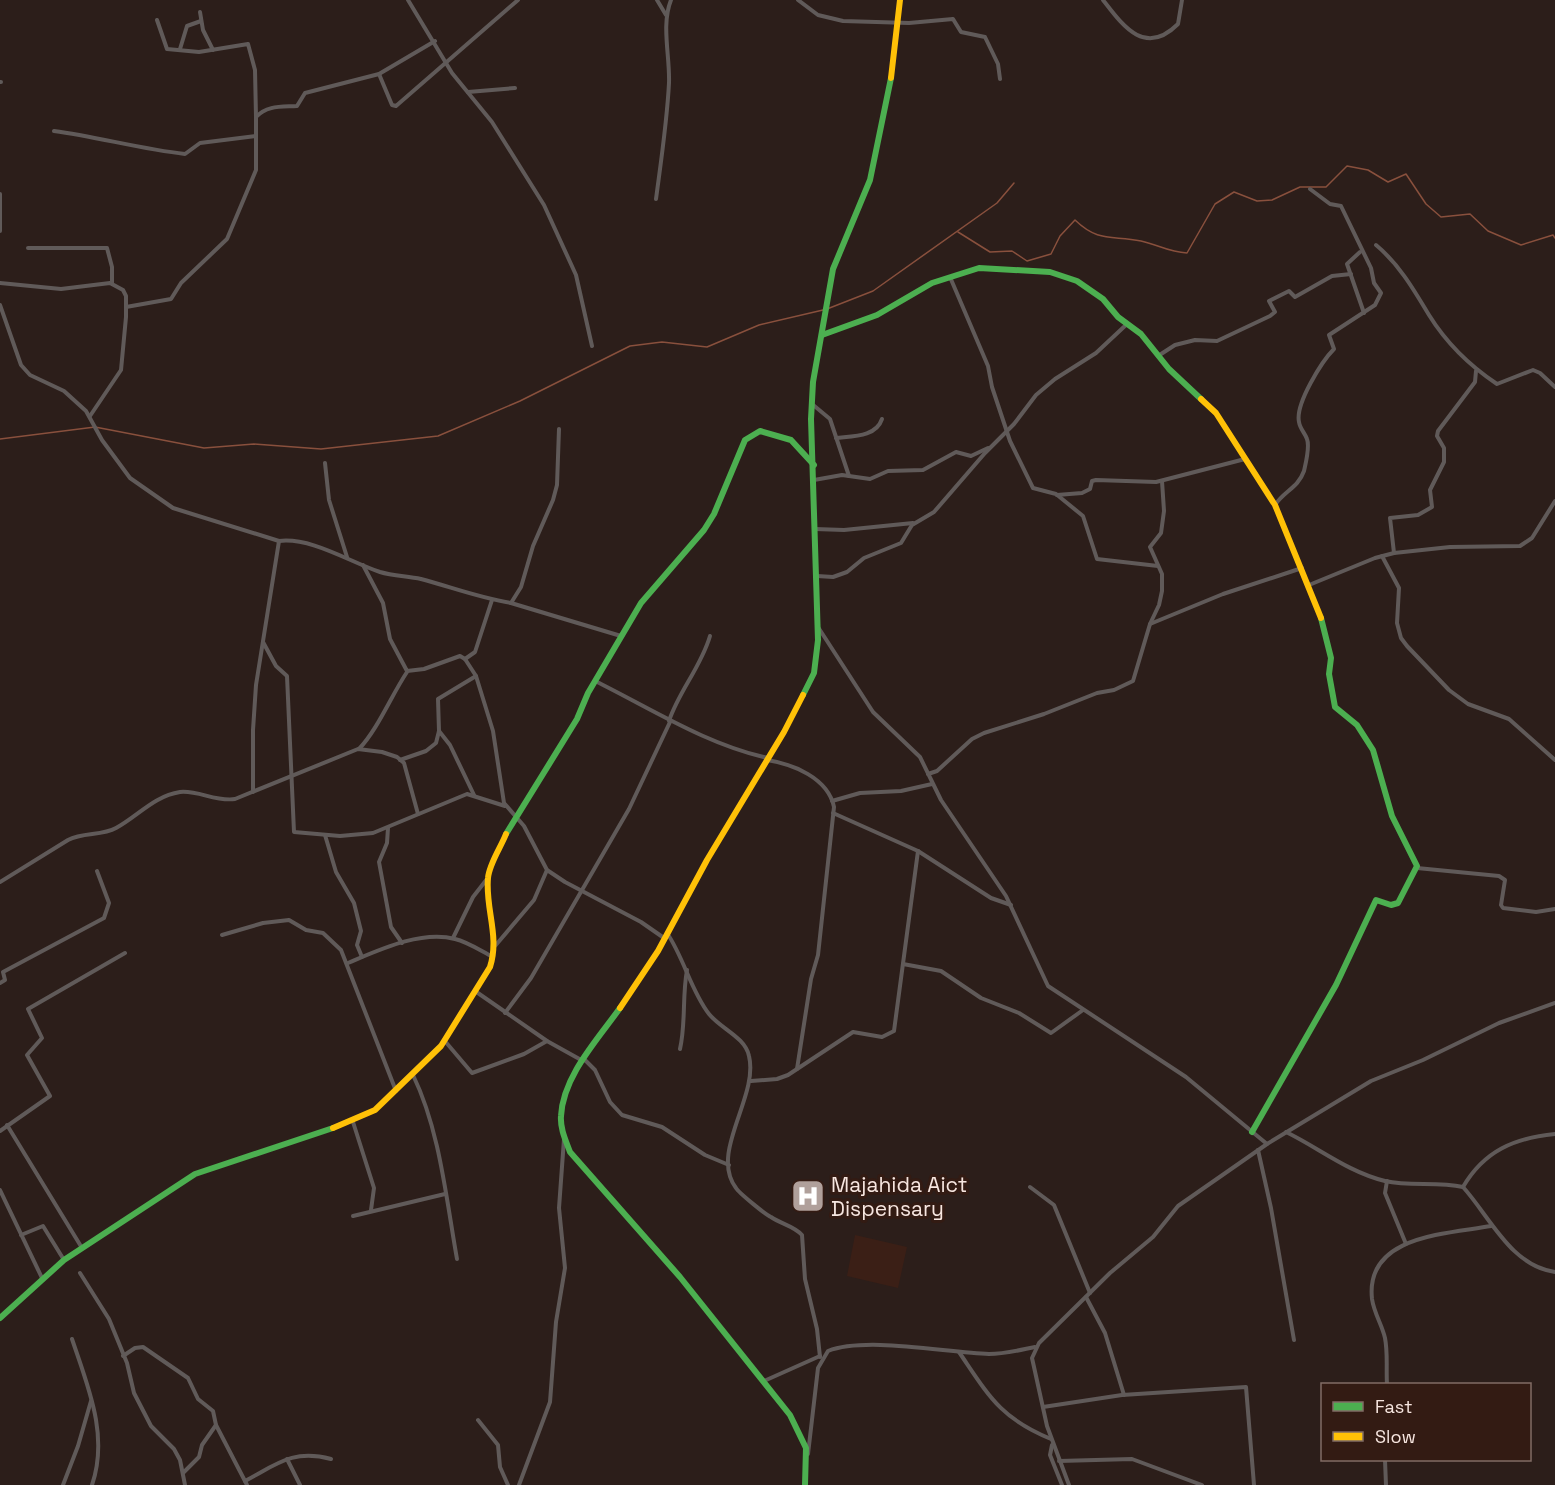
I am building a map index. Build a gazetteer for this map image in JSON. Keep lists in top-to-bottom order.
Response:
{
  "places": {
    "hospital": ["Majahida Aict Dispensary"]
  },
  "legend": ["Fast", "Slow"]
}
